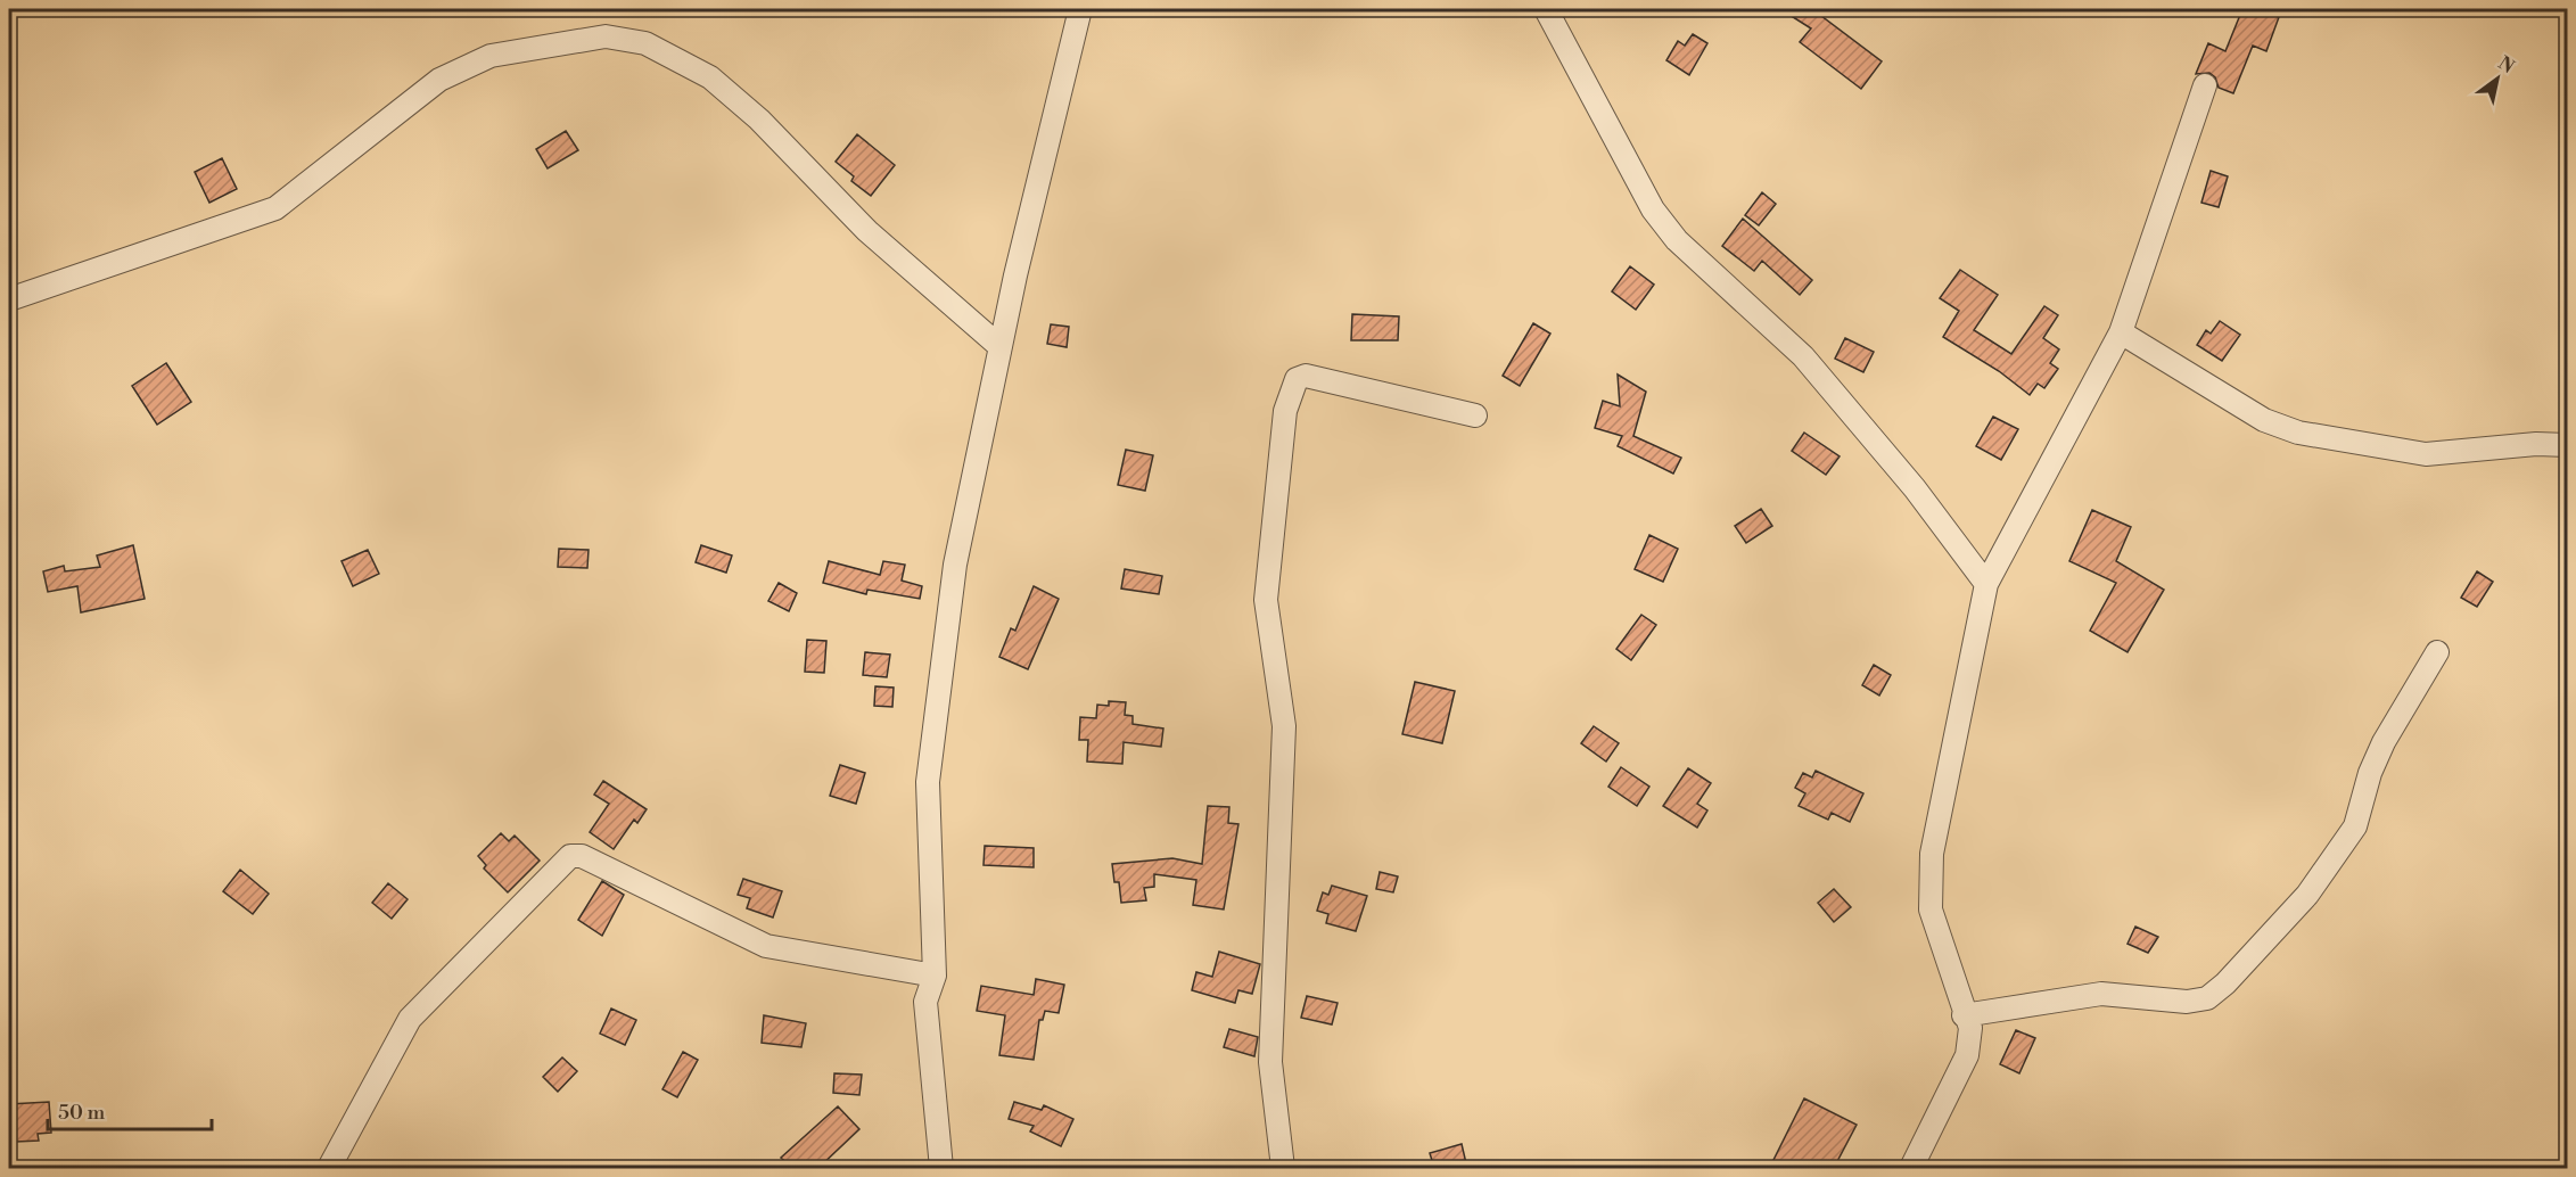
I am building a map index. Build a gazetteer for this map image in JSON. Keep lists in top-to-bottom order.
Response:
{
  "scale_bar": "50 m",
  "north": "top right"
}
